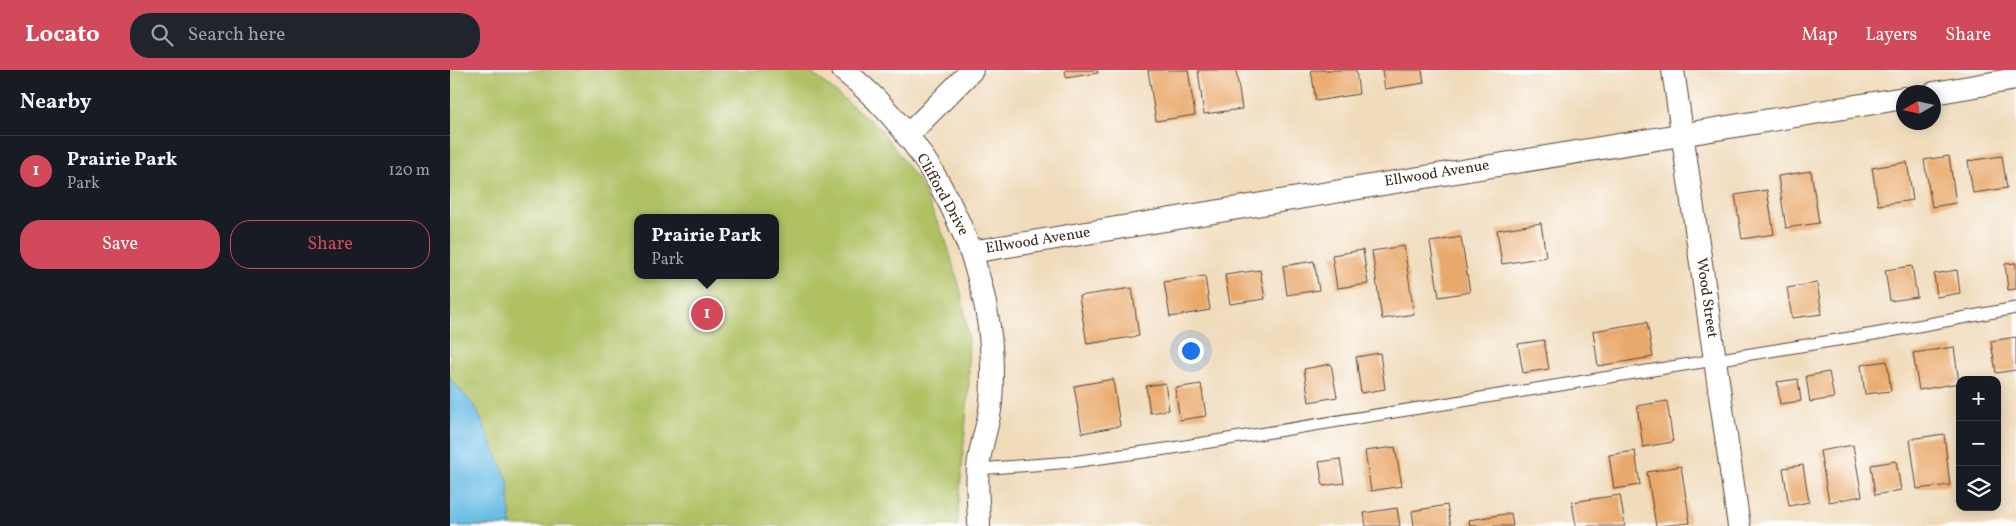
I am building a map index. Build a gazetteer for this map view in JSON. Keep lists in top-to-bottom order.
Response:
{
  "streets": {
    "street": ["Ellwood Avenue", "Clifford Drive", "Wood Street"]
  },
  "crossings": [
    ["Ellwood Avenue", "Clifford Drive"],
    ["Ellwood Avenue", "Wood Street"]
  ],
  "north": "left",
  "page": {
    "header": "Locato",
    "search": "Search here",
    "nav": ["Map", "Layers", "Share"],
    "heading": "Nearby",
    "list": [
      {
        "mark": "1",
        "name": "Prairie Park",
        "note": "Park",
        "value": "120 m"
      }
    ],
    "buttons": ["Save", "Share"],
    "popup": ["Prairie Park", "Park"],
    "pins": "1",
    "map_buttons": ["+", "−"]
  }
}
